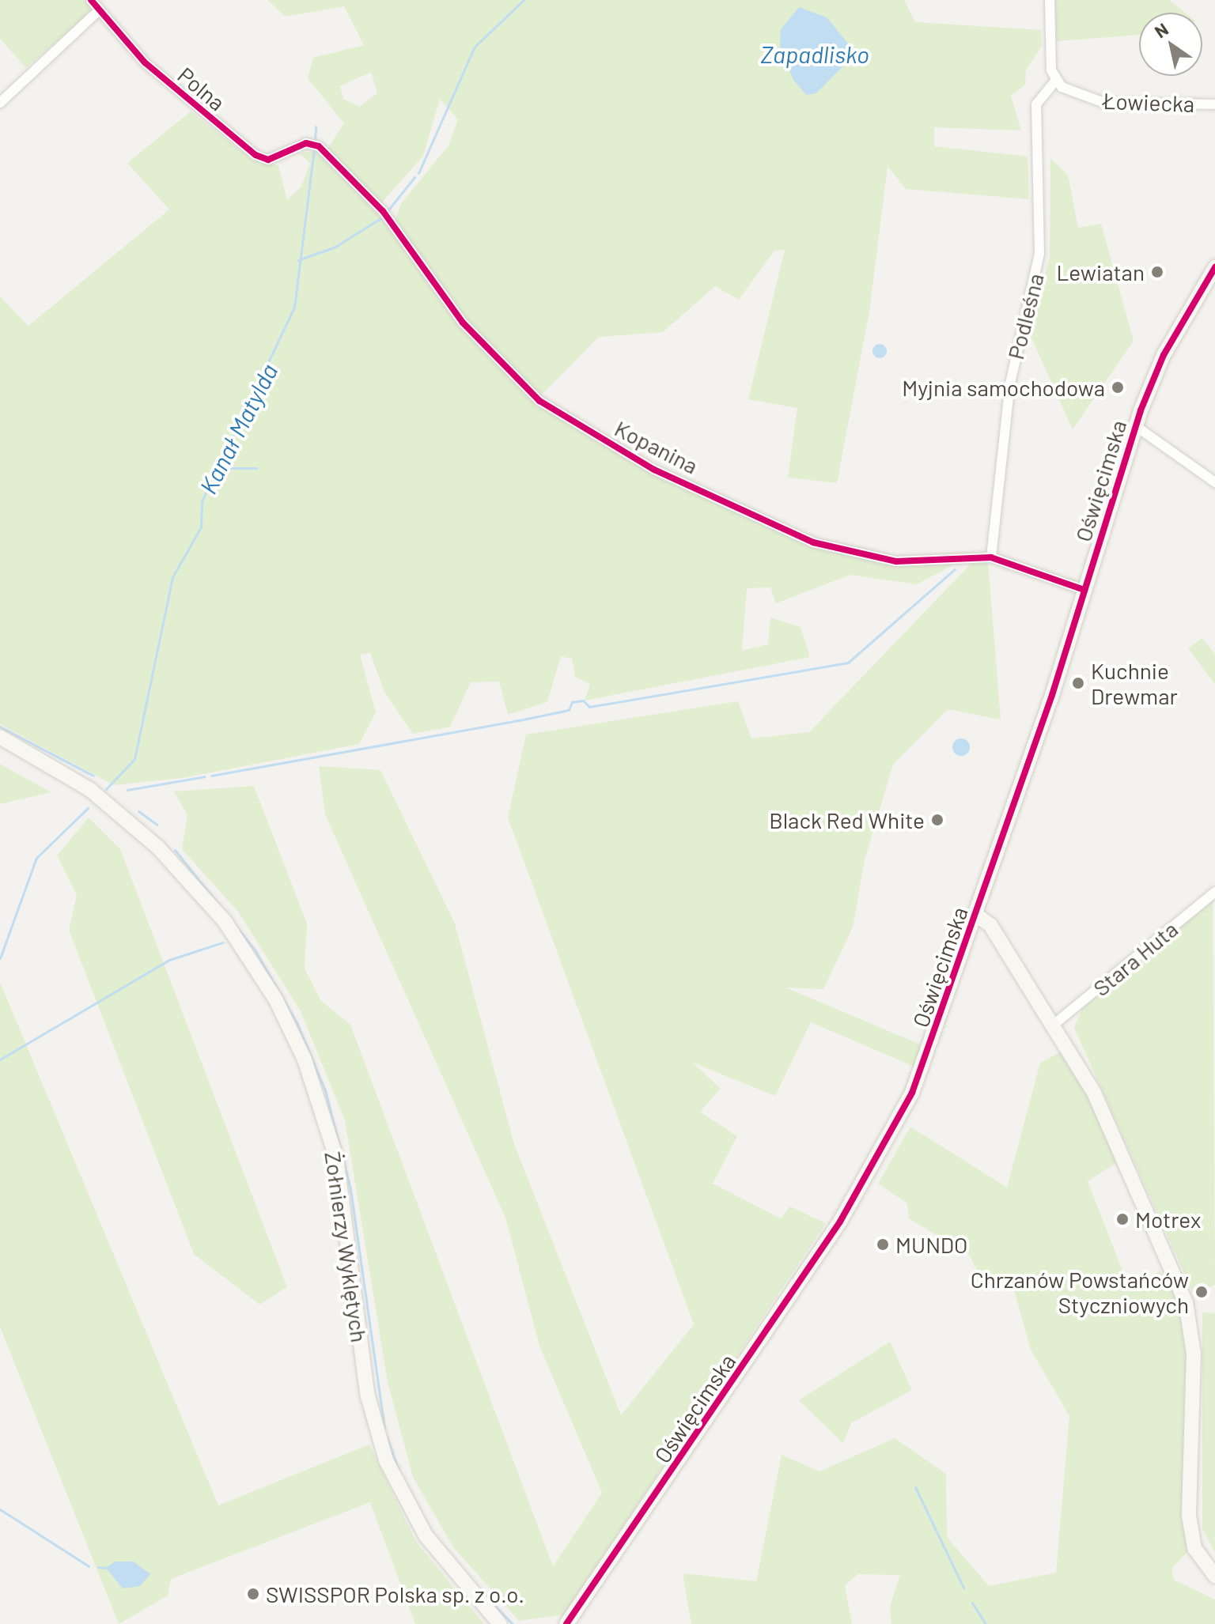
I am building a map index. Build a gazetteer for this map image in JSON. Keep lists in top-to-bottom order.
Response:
{
  "streets": {
    "street": [
      "Polna",
      "Łowiecka",
      "Podleśna",
      "Kopanina",
      "Oświęcimska",
      "Stara Huta",
      "Żołnierzy Wyklętych"
    ]
  },
  "crossings": [
    ["Polna", "Kopanina"],
    ["Łowiecka", "Podleśna"],
    ["Podleśna", "Kopanina"],
    ["Kopanina", "Oświęcimska"]
  ],
  "water": ["Zapadlisko", "Kanał Matylda"],
  "places": [
    "Lewiatan",
    "Myjnia samochodowa",
    "Kuchnie Drewmar",
    "Black Red White",
    "Motrex",
    "MUNDO",
    "Chrzanów Powstańców Styczniowych",
    "SWISSPOR Polska sp. z o.o."
  ],
  "north": "top left"
}
